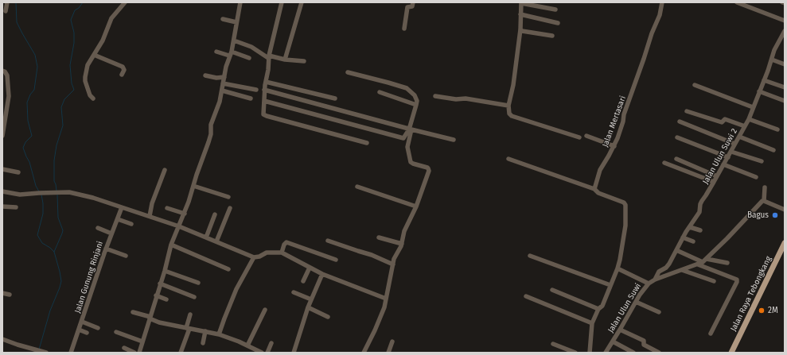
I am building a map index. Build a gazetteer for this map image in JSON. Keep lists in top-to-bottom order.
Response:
{
  "streets": {
    "main road": ["Jalan Raya Tebongkang"],
    "street": [
      "Jalan Mertasari",
      "Jalan Ulun Suwi 2",
      "Jalan Gunung Rinjani",
      "Jalan Ulun Suwi"
    ]
  },
  "crossings": [
    ["Jalan Ulun Suwi 2", "Jalan Ulun Suwi"]
  ],
  "places": ["Bagus", "2M"]
}
